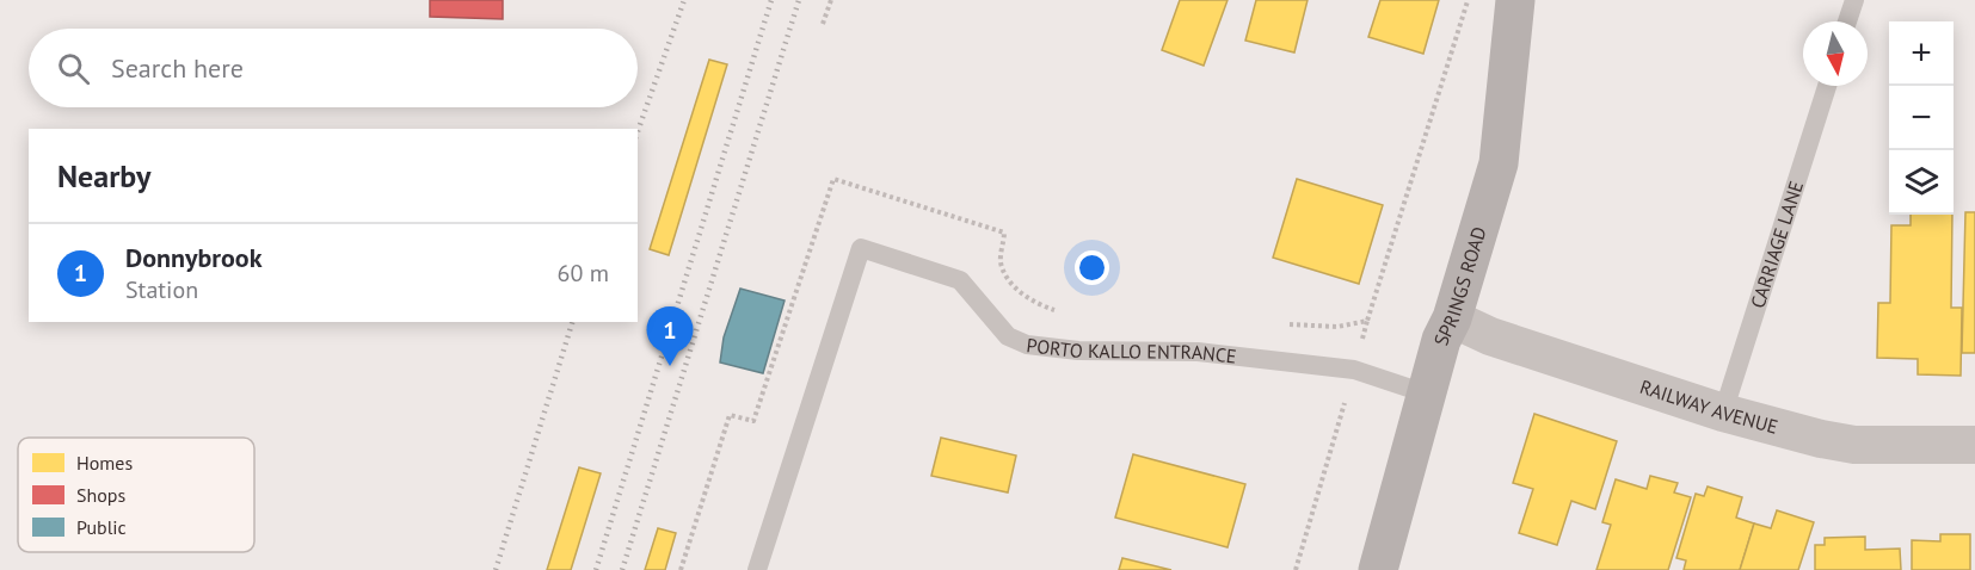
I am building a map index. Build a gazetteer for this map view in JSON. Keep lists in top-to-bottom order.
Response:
{
  "streets": {
    "street": ["SPRINGS ROAD", "RAILWAY AVENUE"],
    "lane": ["CARRIAGE LANE", "PORTO KALLO ENTRANCE"]
  },
  "crossings": [
    ["CARRIAGE LANE", "RAILWAY AVENUE"],
    ["SPRINGS ROAD", "PORTO KALLO ENTRANCE"],
    ["SPRINGS ROAD", "RAILWAY AVENUE"]
  ],
  "legend": ["Homes", "Shops", "Public"],
  "north": "bottom",
  "page": {
    "map_buttons": ["+", "−"],
    "search": "Search here",
    "heading": "Nearby",
    "list": [
      {
        "mark": "1",
        "name": "Donnybrook",
        "note": "Station",
        "value": "60 m"
      }
    ],
    "pins": "1"
  }
}
